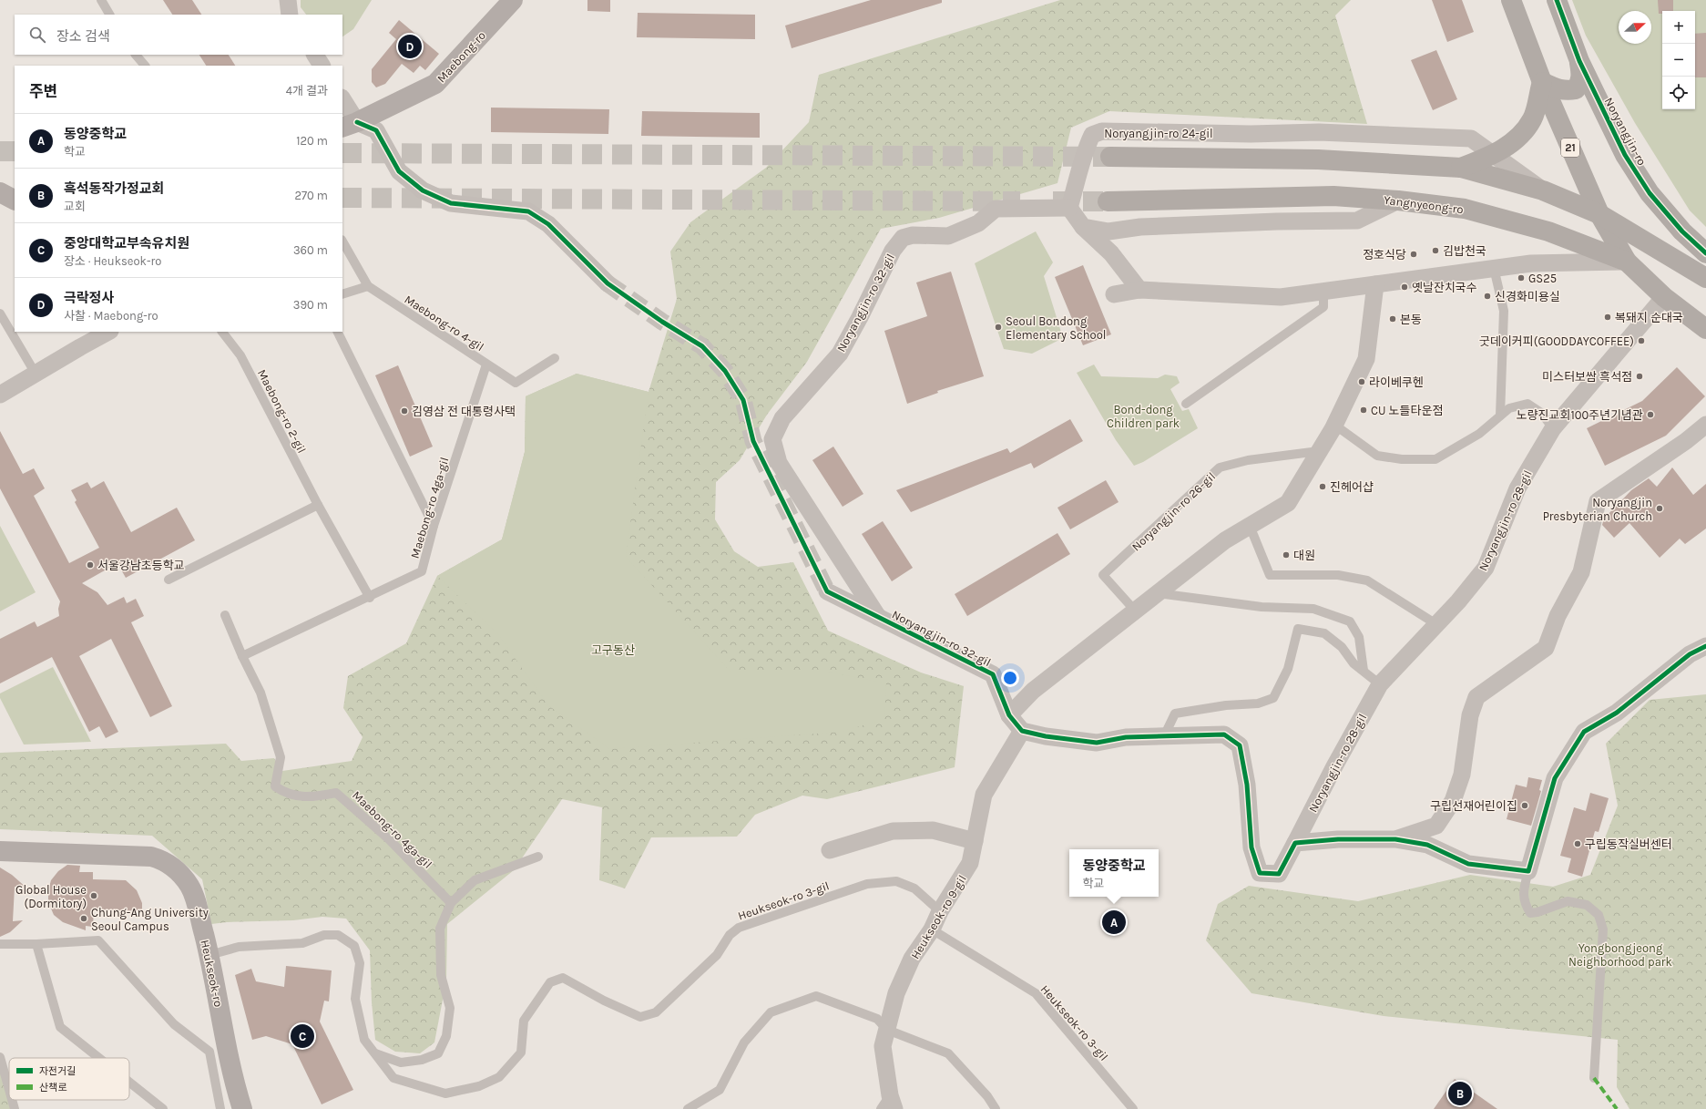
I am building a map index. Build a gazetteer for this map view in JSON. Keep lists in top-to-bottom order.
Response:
{
  "streets": {
    "main road": ["Noryangjin-ro", "21", "Yangnyeong-ro"],
    "street": [
      "Maebong-ro",
      "Noryangjin-ro 24-gil",
      "Noryangjin-ro 32-gil",
      "Noryangjin-ro 28-gil",
      "Heukseok-ro 9-gil",
      "Heukseok-ro"
    ],
    "lane": [
      "Maebong-ro 4-gil",
      "Maebong-ro 2-gil",
      "Maebong-ro 4ga-gil",
      "Noryangjin-ro 26-gil",
      "Heukseok-ro 3-gil"
    ]
  },
  "crossings": [
    ["Noryangjin-ro 24-gil", "Noryangjin-ro 32-gil"],
    ["21", "Yangnyeong-ro"],
    ["Yangnyeong-ro", "Noryangjin-ro 28-gil"],
    ["Noryangjin-ro 32-gil", "Heukseok-ro 9-gil"],
    ["Maebong-ro 4-gil", "Maebong-ro 4ga-gil"],
    ["Maebong-ro 2-gil", "Maebong-ro 4ga-gil"],
    ["Heukseok-ro 3-gil", "Heukseok-ro 9-gil"],
    ["Heukseok-ro 3-gil", "Heukseok-ro"]
  ],
  "parks": ["Bond-dong Children park", "고구동산", "Yongbongjeong Neighborhood park"],
  "places": [
    "김밥천국",
    "정호식당",
    "GS25",
    "옛날잔치국수",
    "신경화미용실",
    "복돼지 순대국",
    "본동",
    "Seoul Bondong Elementary School",
    "굿데이커피(GOODDAYCOFFEE)",
    "미스터보쌈 흑석점",
    "라이베쿠헨",
    "CU 노들타운점",
    "김영삼 전 대통령사택",
    "노량진교회100주년기념관",
    "진헤어샵",
    "Noryangjin Presbyterian Church",
    "대원",
    "서울강남초등학교",
    "구립선재어린이집",
    "구립동작실버센터",
    "Global House (Dormitory)",
    "Chung-Ang University Seoul Campus"
  ],
  "legend": ["자전거길", "산책로"],
  "north": "right",
  "page": {
    "map_buttons": ["+", "−"],
    "search": "장소 검색",
    "pins": [
      "D",
      "A",
      "C",
      "B"
    ],
    "heading": ["주변", "4개 결과"],
    "list": [
      {
        "mark": "A",
        "name": "동양중학교",
        "note": "학교",
        "value": "120 m"
      },
      {
        "mark": "B",
        "name": "흑석동작가정교회",
        "note": "교회",
        "value": "270 m"
      },
      {
        "mark": "C",
        "name": "중앙대학교부속유치원",
        "note": "장소 · Heukseok-ro",
        "value": "360 m"
      },
      {
        "mark": "D",
        "name": "극락정사",
        "note": "사찰 · Maebong-ro",
        "value": "390 m"
      }
    ],
    "popup": ["동양중학교", "학교"]
  }
}
